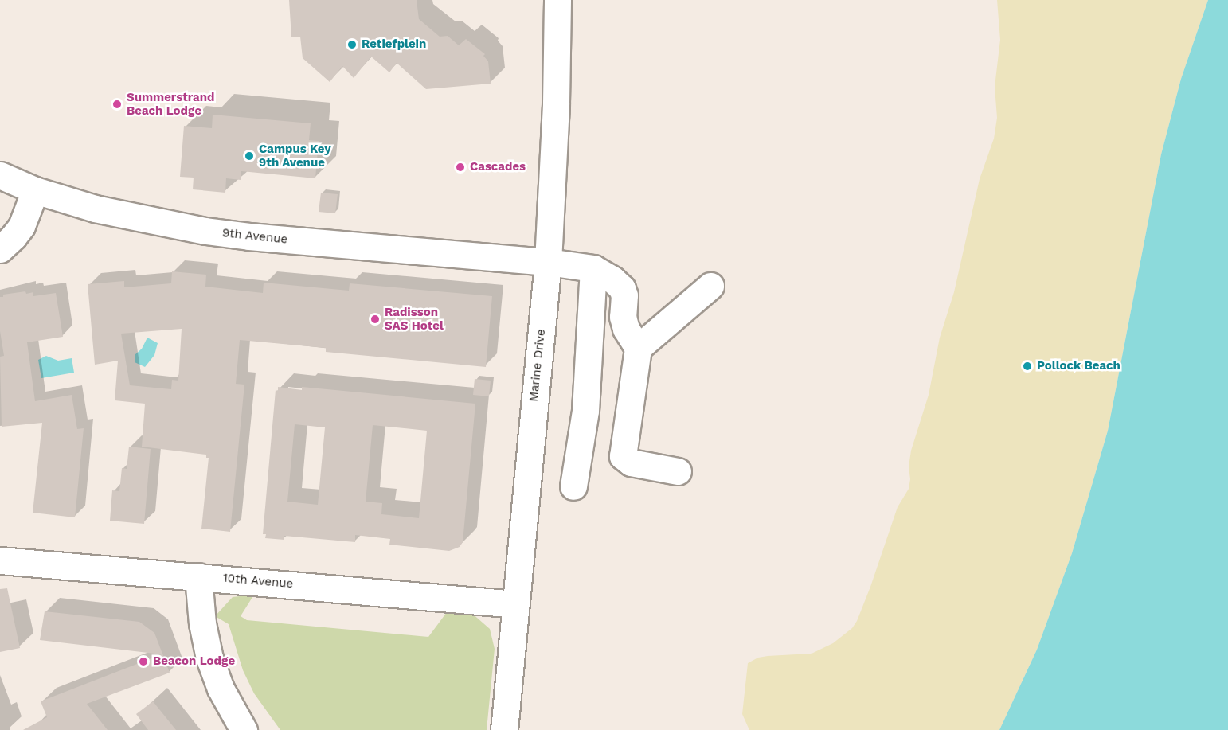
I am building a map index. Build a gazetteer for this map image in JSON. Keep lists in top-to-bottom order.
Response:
{
  "streets": {
    "street": ["9th Avenue", "Marine Drive", "10th Avenue"]
  },
  "crossings": [
    ["9th Avenue", "Marine Drive"],
    ["Marine Drive", "10th Avenue"]
  ],
  "places": [
    "Retiefplein",
    "Summerstrand Beach Lodge",
    "Campus Key 9th Avenue",
    "Cascades",
    "Radisson SAS Hotel",
    "Pollock Beach",
    "Beacon Lodge"
  ]
}
